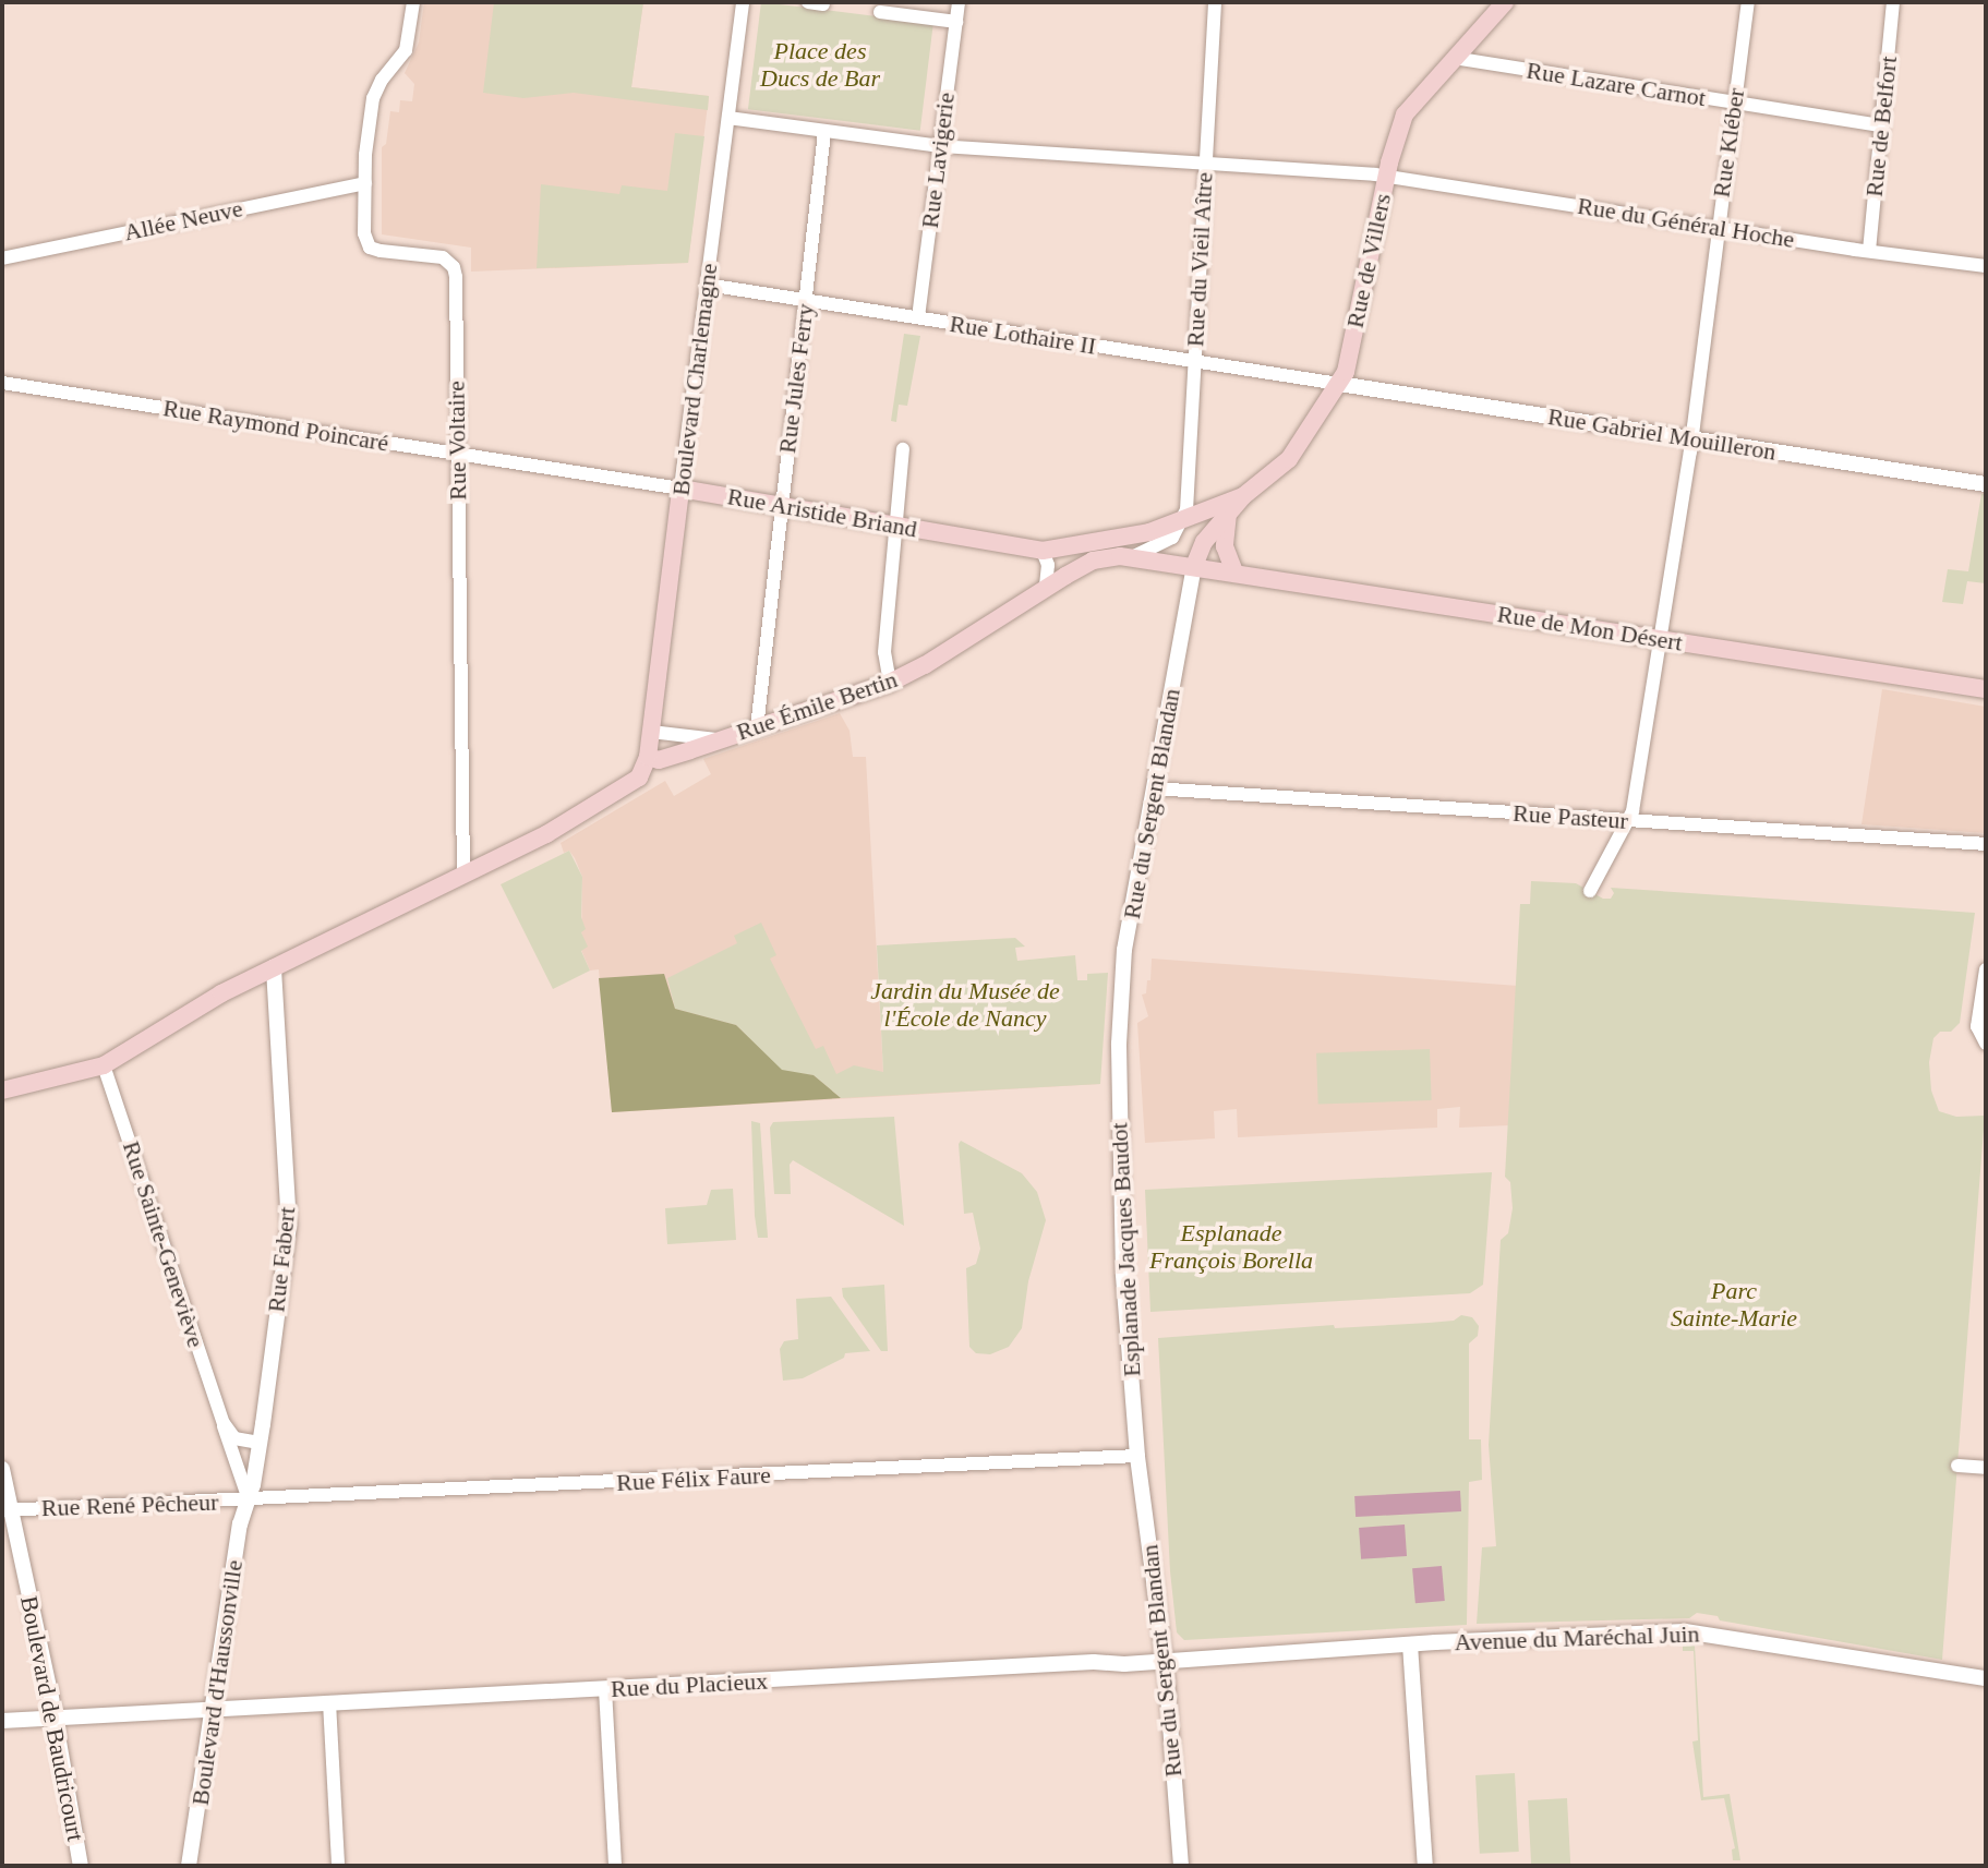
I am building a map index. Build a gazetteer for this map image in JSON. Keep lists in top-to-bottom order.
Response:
{
  "streets": {
    "main road": [
      "Rue de Villers",
      "Boulevard Charlemagne",
      "Rue Aristide Briand",
      "Rue de Mon Désert",
      "Rue Émile Bertin"
    ],
    "street": [
      "Rue Lazare Carnot",
      "Rue de Belfort",
      "Rue Kléber",
      "Rue Lavigerie",
      "Allée Neuve",
      "Rue du Général Hoche",
      "Rue du Vieil Aître",
      "Rue Lothaire II",
      "Rue Jules Ferry",
      "Rue Raymond Poincaré",
      "Rue Gabriel Mouilleron",
      "Rue Voltaire",
      "Rue du Sergent Blandan",
      "Rue Pasteur",
      "Rue Sainte-Geneviève",
      "Esplanade Jacques Baudot",
      "Rue Fabert",
      "Rue Félix Faure",
      "Rue René Pêcheur",
      "Avenue du Maréchal Juin",
      "Boulevard d'Haussonville",
      "Rue du Placieux",
      "Boulevard de Baudricourt"
    ]
  },
  "crossings": [
    ["Rue Lazare Carnot", "Rue de Belfort"],
    ["Rue Lazare Carnot", "Rue Kléber"],
    ["Rue Lazare Carnot", "Rue de Villers"],
    ["Rue de Belfort", "Rue du Général Hoche"],
    ["Rue Kléber", "Rue du Général Hoche"],
    ["Rue Kléber", "Rue Gabriel Mouilleron"],
    ["Rue Kléber", "Rue de Mon Désert"],
    ["Rue Kléber", "Rue Pasteur"],
    ["Rue Lavigerie", "Rue du Général Hoche"],
    ["Rue Lavigerie", "Rue Lothaire II"],
    ["Allée Neuve", "Rue Voltaire"],
    ["Rue du Général Hoche", "Rue du Vieil Aître"],
    ["Rue du Général Hoche", "Rue de Villers"],
    ["Rue du Vieil Aître", "Rue Lothaire II"],
    ["Rue du Vieil Aître", "Rue Aristide Briand"],
    ["Rue de Villers", "Rue Lothaire II"],
    ["Rue de Villers", "Rue Gabriel Mouilleron"],
    ["Rue de Villers", "Rue Aristide Briand"],
    ["Rue de Villers", "Rue de Mon Désert"],
    ["Rue de Villers", "Rue du Sergent Blandan"],
    ["Rue Lothaire II", "Rue Jules Ferry"],
    ["Rue Lothaire II", "Boulevard Charlemagne"],
    ["Rue Lothaire II", "Rue Gabriel Mouilleron"],
    ["Rue Jules Ferry", "Rue Aristide Briand"],
    ["Rue Jules Ferry", "Rue Émile Bertin"],
    ["Boulevard Charlemagne", "Rue Aristide Briand"],
    ["Boulevard Charlemagne", "Rue Émile Bertin"],
    ["Rue Raymond Poincaré", "Rue Voltaire"],
    ["Rue Raymond Poincaré", "Rue Aristide Briand"],
    ["Rue de Mon Désert", "Rue Émile Bertin"],
    ["Rue de Mon Désert", "Rue du Sergent Blandan"],
    ["Rue du Sergent Blandan", "Rue Pasteur"],
    ["Rue du Sergent Blandan", "Esplanade Jacques Baudot"],
    ["Rue du Sergent Blandan", "Rue Félix Faure"],
    ["Rue du Sergent Blandan", "Avenue du Maréchal Juin"],
    ["Rue du Sergent Blandan", "Rue du Placieux"],
    ["Rue Sainte-Geneviève", "Rue Fabert"],
    ["Rue Sainte-Geneviève", "Rue Félix Faure"],
    ["Rue Sainte-Geneviève", "Rue René Pêcheur"],
    ["Rue Sainte-Geneviève", "Boulevard d'Haussonville"],
    ["Esplanade Jacques Baudot", "Rue Félix Faure"],
    ["Rue Fabert", "Rue Félix Faure"],
    ["Rue Fabert", "Rue René Pêcheur"],
    ["Rue Fabert", "Boulevard d'Haussonville"],
    ["Rue Félix Faure", "Rue René Pêcheur"],
    ["Rue Félix Faure", "Boulevard d'Haussonville"],
    ["Rue René Pêcheur", "Boulevard d'Haussonville"],
    ["Rue René Pêcheur", "Boulevard de Baudricourt"],
    ["Avenue du Maréchal Juin", "Rue du Placieux"],
    ["Boulevard d'Haussonville", "Rue du Placieux"],
    ["Rue du Placieux", "Boulevard de Baudricourt"]
  ],
  "parks": [
    "Place des Ducs de Bar",
    "Jardin du Musée de l'École de Nancy",
    "Esplanade François Borella",
    "Parc Sainte-Marie"
  ]
}
